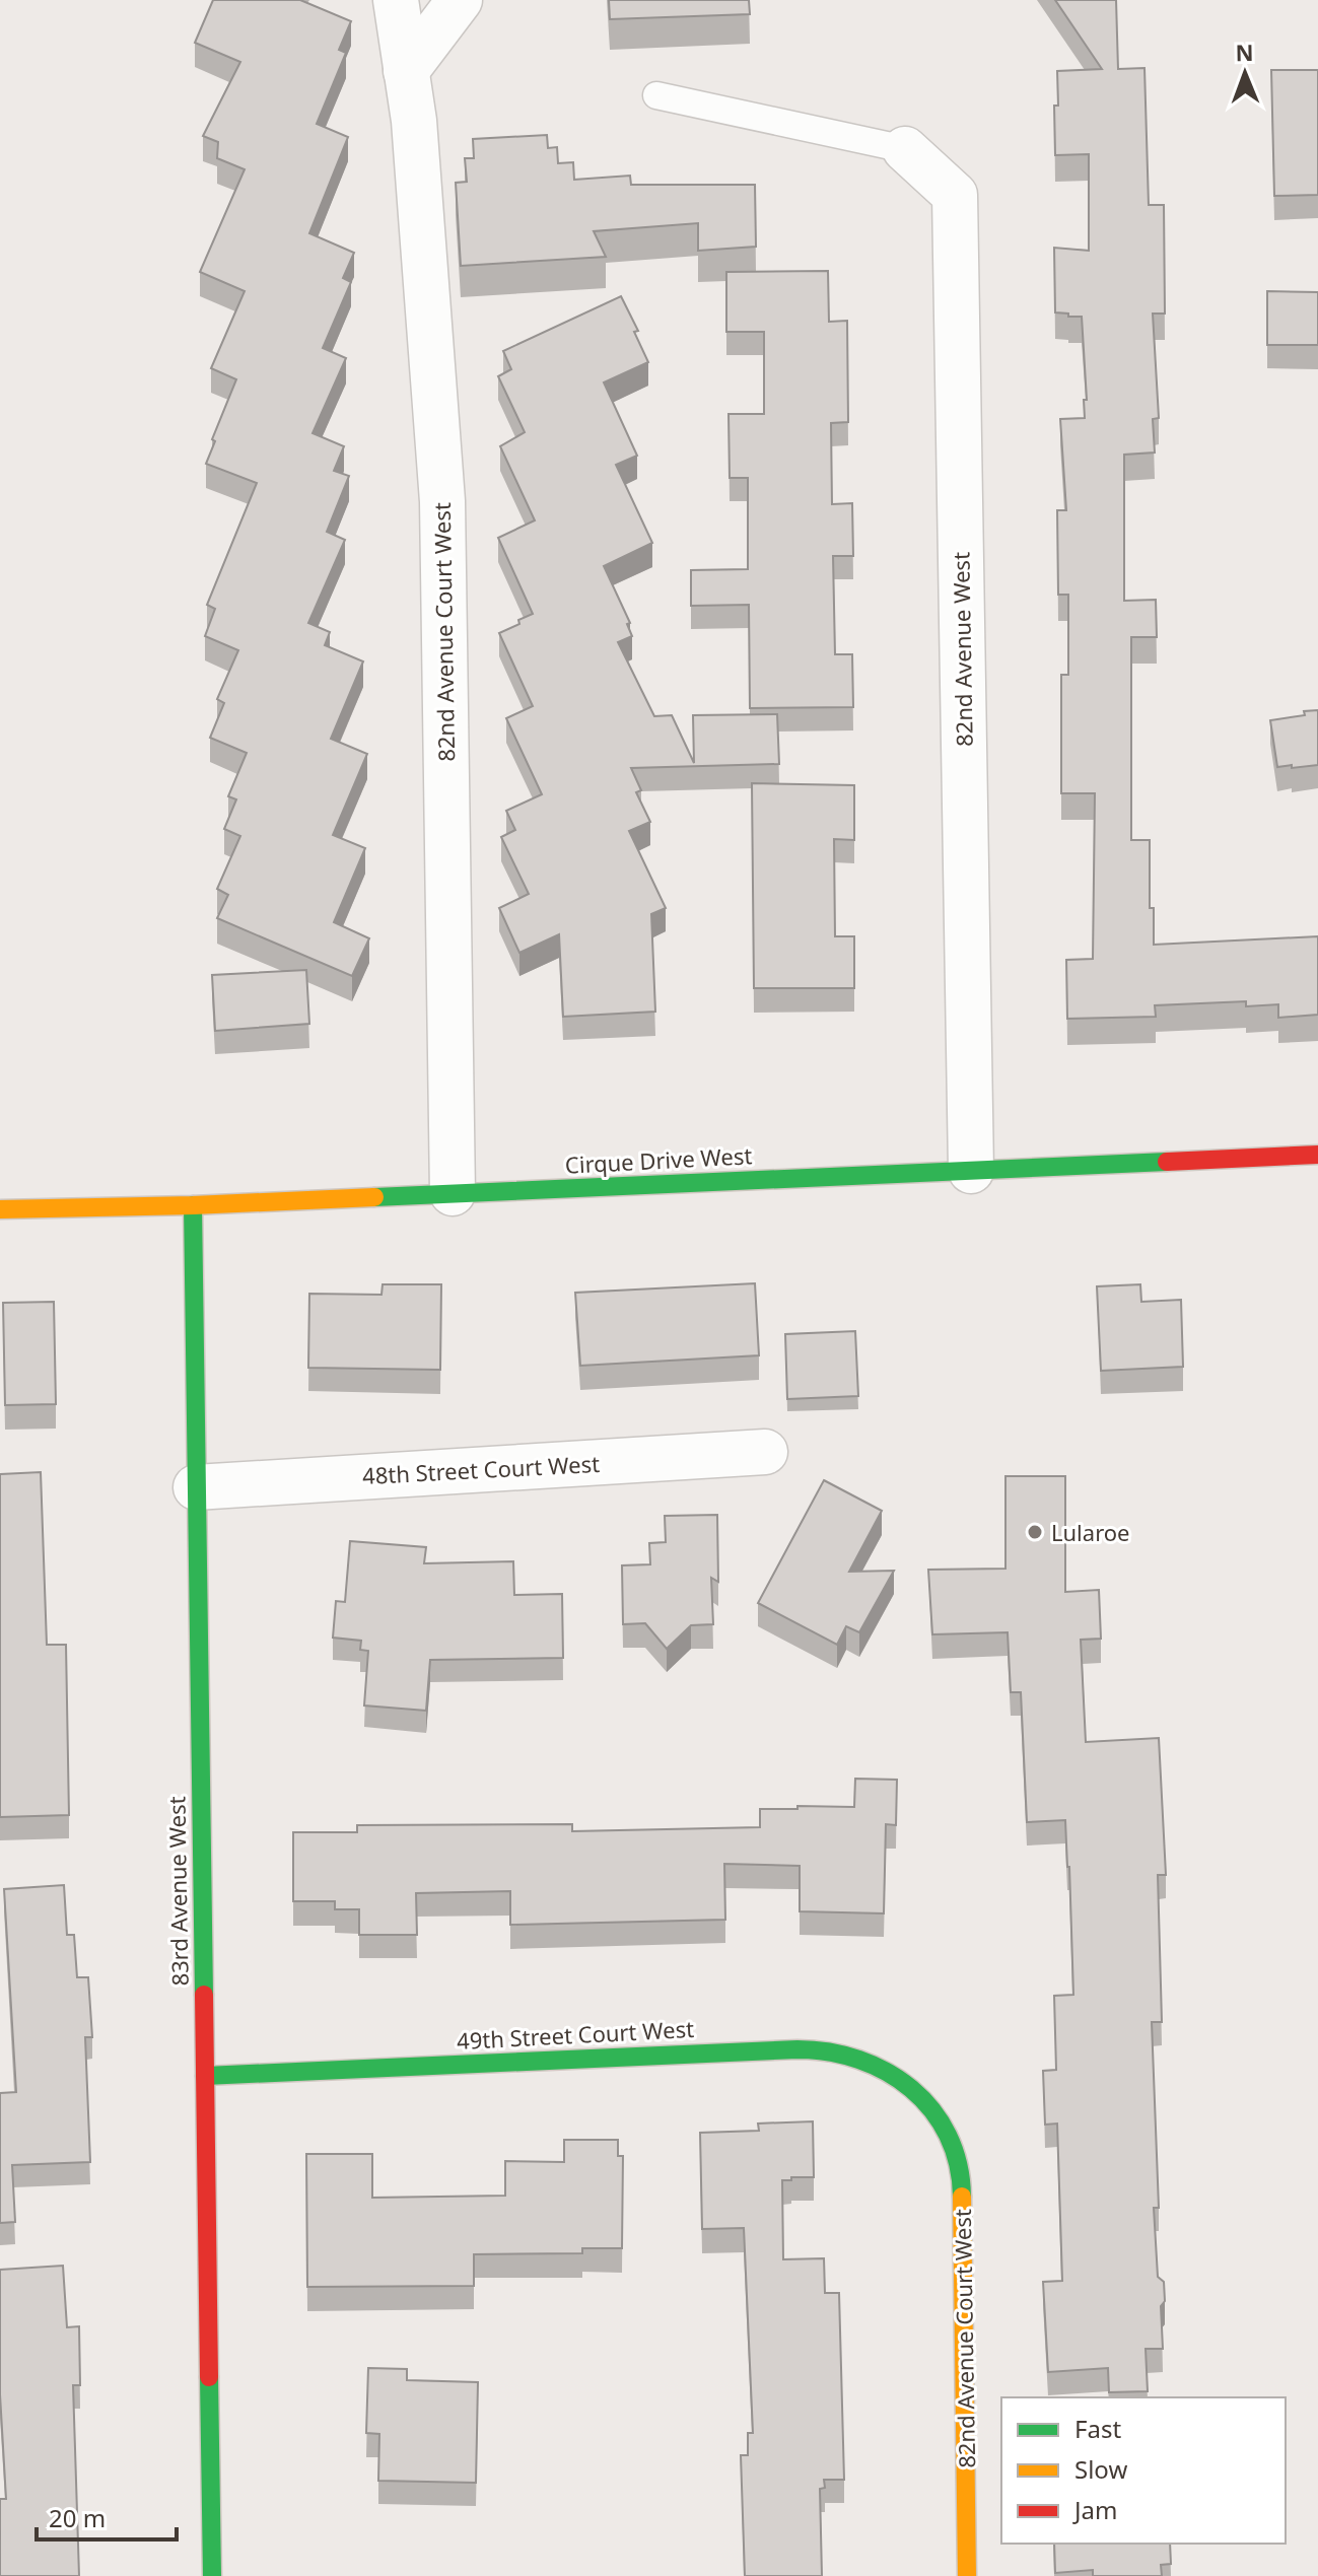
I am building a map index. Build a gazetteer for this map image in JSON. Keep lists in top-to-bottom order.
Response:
{
  "streets": {
    "street": [
      "82nd Avenue Court West",
      "82nd Avenue West",
      "Cirque Drive West",
      "48th Street Court West",
      "83rd Avenue West",
      "49th Street Court West"
    ]
  },
  "crossings": [
    ["82nd Avenue Court West", "Cirque Drive West"],
    ["82nd Avenue Court West", "49th Street Court West"],
    ["82nd Avenue West", "Cirque Drive West"],
    ["Cirque Drive West", "83rd Avenue West"],
    ["48th Street Court West", "83rd Avenue West"],
    ["83rd Avenue West", "49th Street Court West"]
  ],
  "places": ["Lularoe"],
  "legend": ["Fast", "Slow", "Jam"],
  "scale_bar": "20 m",
  "north": "top"
}
